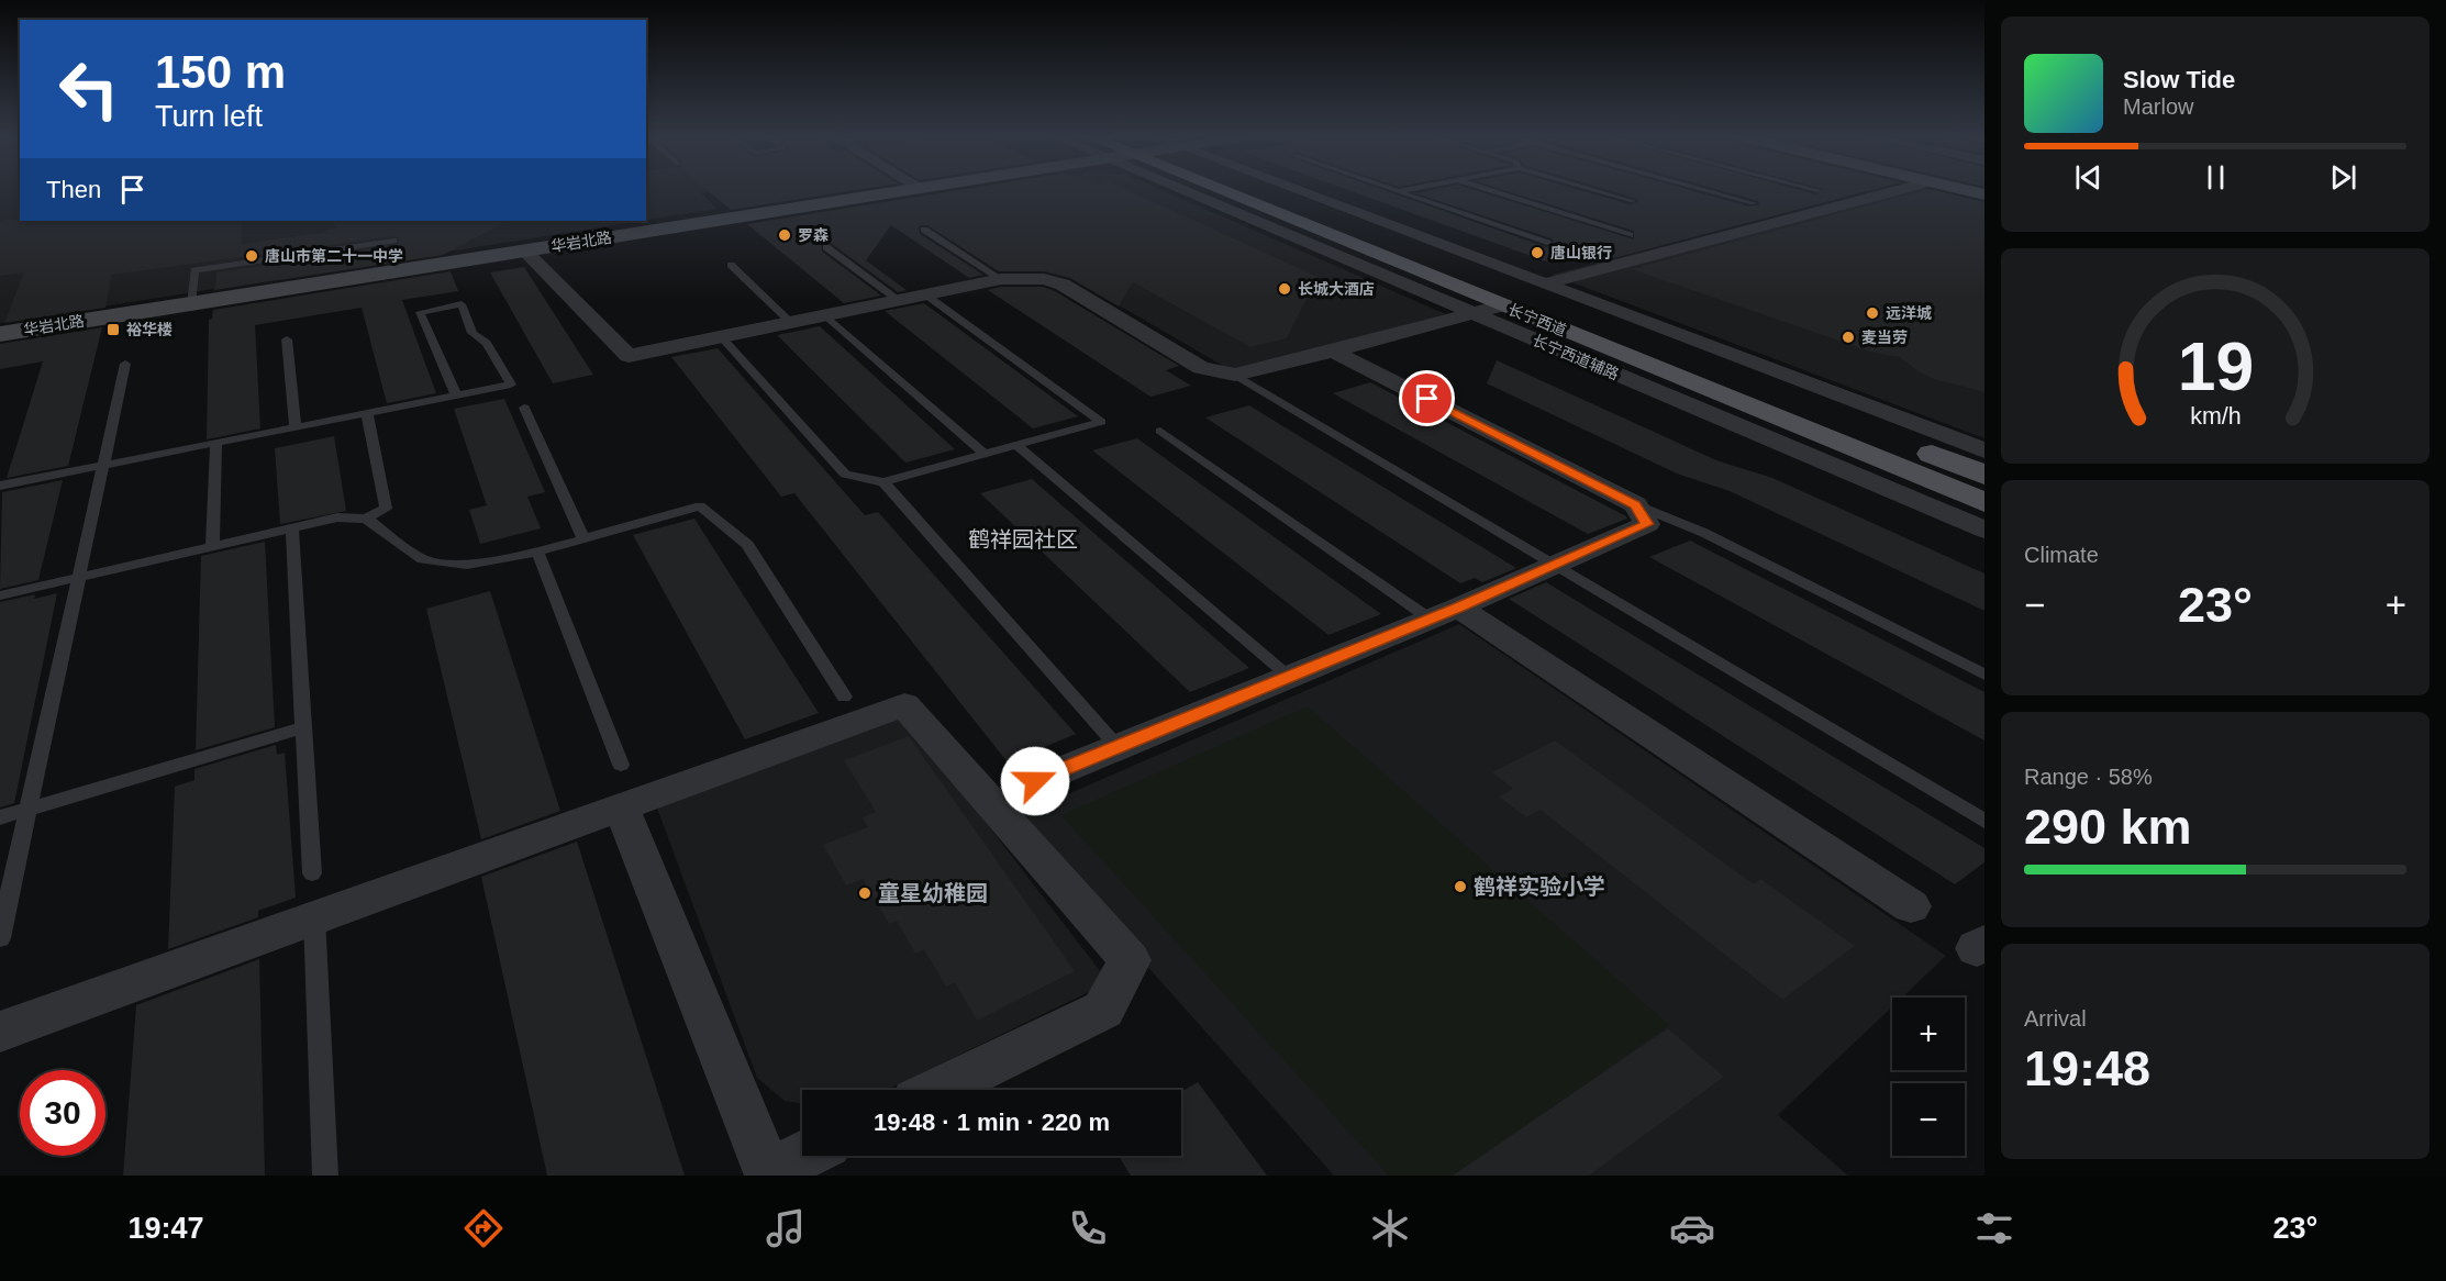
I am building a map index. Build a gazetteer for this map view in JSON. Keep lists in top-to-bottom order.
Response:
{
  "streets": {
    "main road": ["长宁西道"],
    "street": ["华岩北路", "长宁西道辅路"]
  },
  "districts": ["鹤祥园社区"],
  "places": {
    "other": [
      "罗森",
      "唐山银行",
      "唐山市第二十一中学",
      "长城大酒店",
      "远洋城",
      "麦当劳",
      "鹤祥实验小学",
      "童星幼稚园"
    ],
    "transit": ["裕华楼"]
  },
  "page": {
    "turn": ["150 m", "Turn left"],
    "song": ["Slow Tide", "Marlow"],
    "then": "Then",
    "tile": [
      "Climate",
      ["Range · 58%", "290 km"],
      ["Arrival", "19:48"]
    ],
    "heat": ["−", "23°", "+"],
    "map_buttons": ["+", "−"],
    "limit": "30",
    "trip": "19:48 · 1 min · 220 m",
    "tabs": ["19:47", "23°"],
    "gauge": ["19", "km/h"]
  }
}
